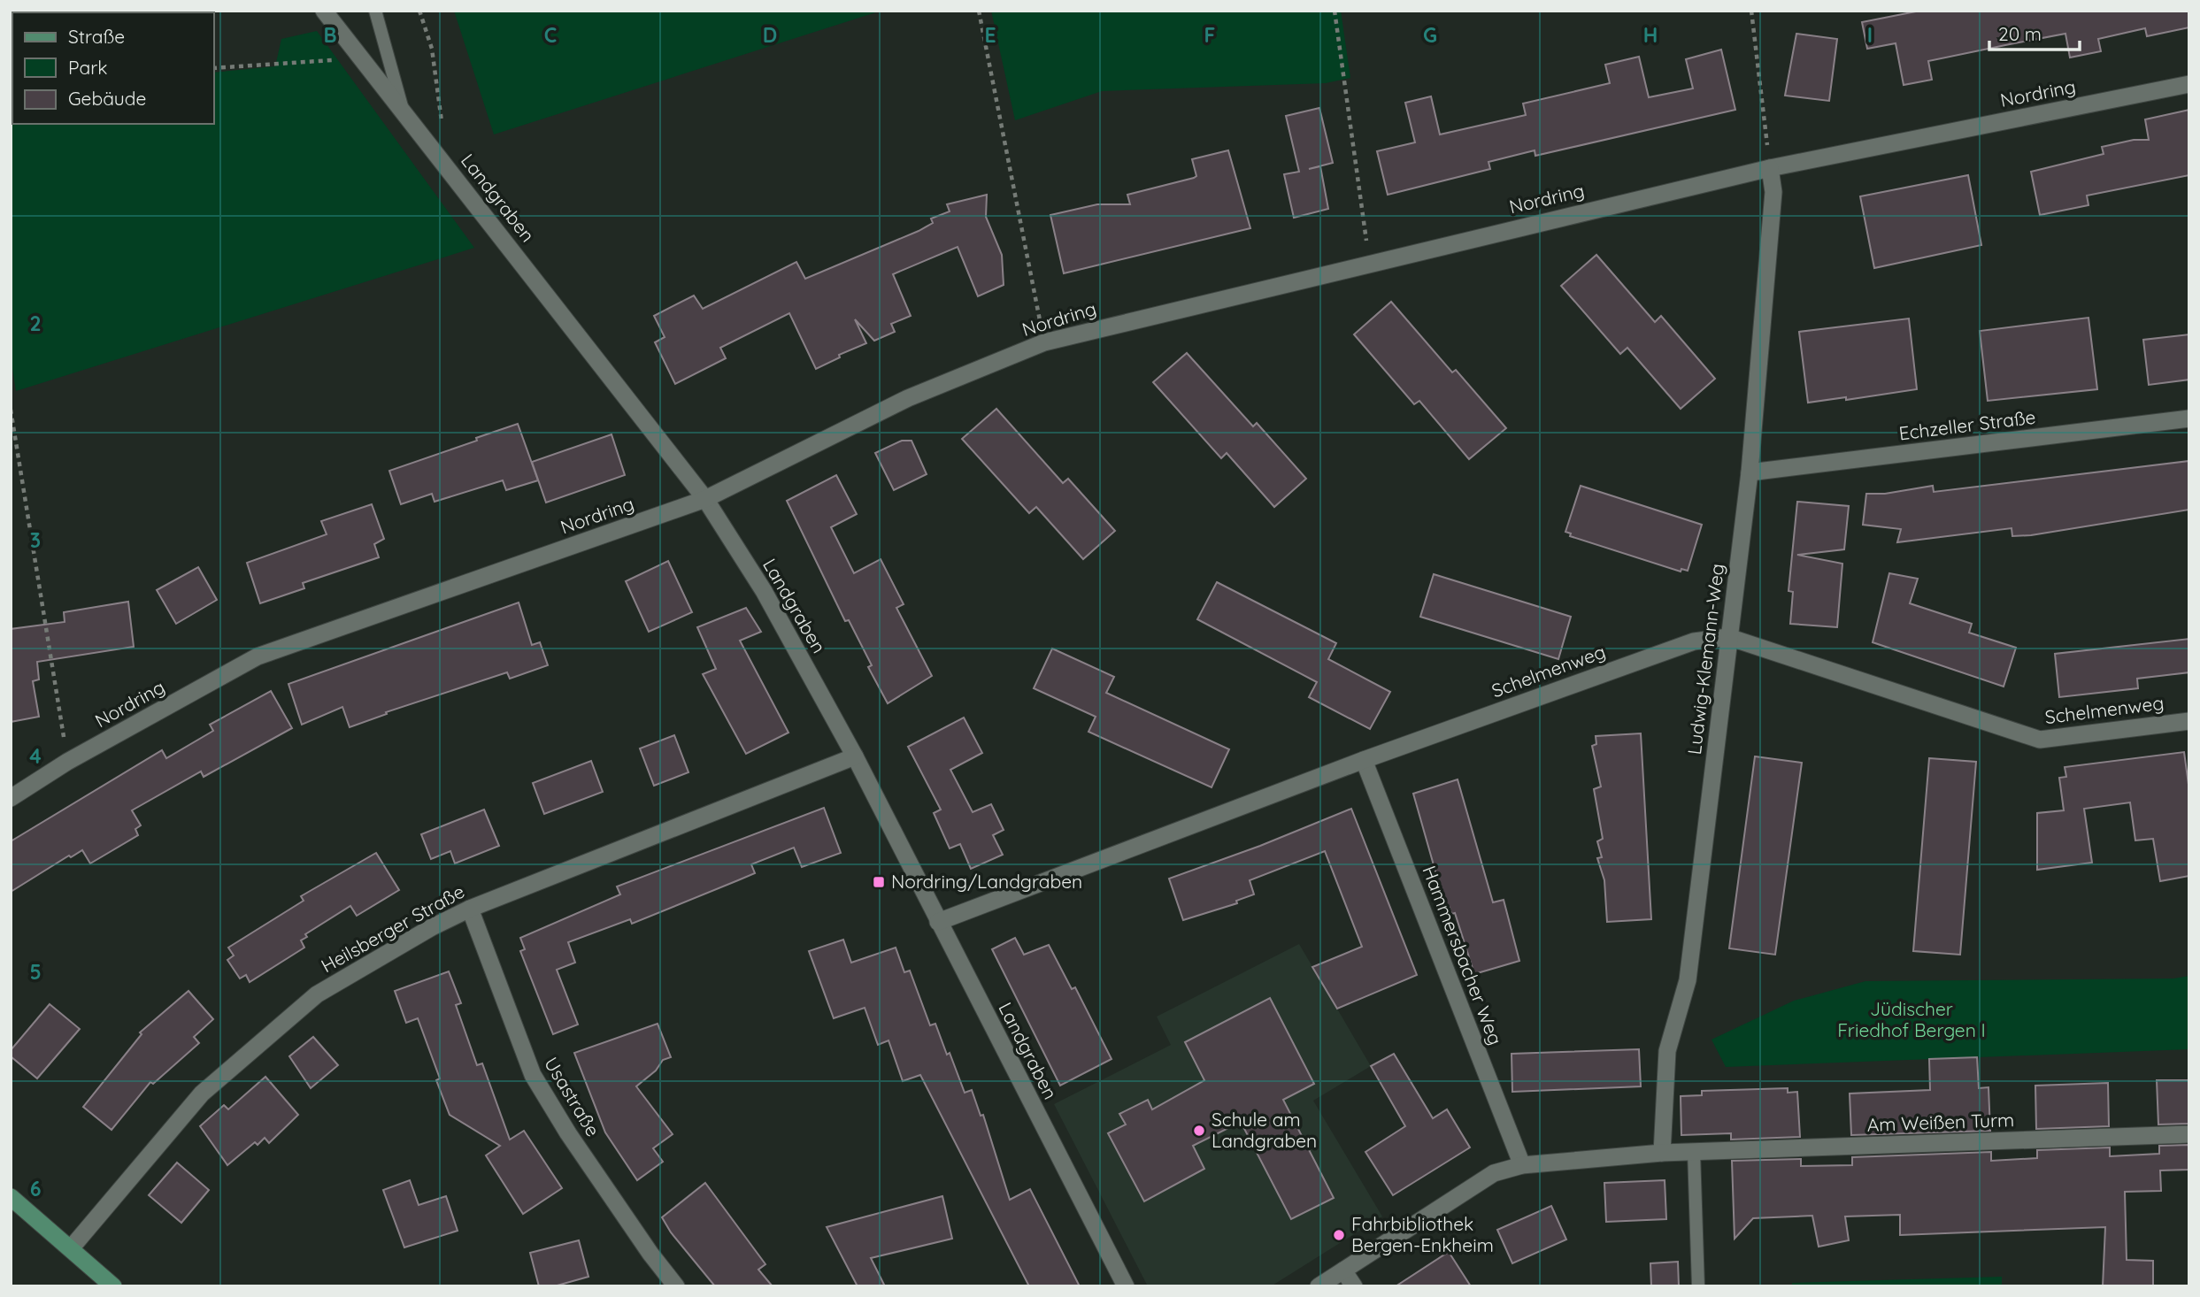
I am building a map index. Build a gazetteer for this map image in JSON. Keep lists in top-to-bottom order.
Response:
{
  "streets": {
    "street": [
      "Nordring",
      "Landgraben",
      "Echzeller Straße",
      "Ludwig-Klemann-Weg",
      "Schelmenweg",
      "Heilsberger Straße",
      "Hammersbacher Weg",
      "Usastraße",
      "Am Weißen Turm"
    ]
  },
  "crossings": [
    ["Nordring", "Landgraben"],
    ["Nordring", "Ludwig-Klemann-Weg"],
    ["Landgraben", "Schelmenweg"],
    ["Landgraben", "Heilsberger Straße"],
    ["Echzeller Straße", "Ludwig-Klemann-Weg"],
    ["Ludwig-Klemann-Weg", "Schelmenweg"],
    ["Ludwig-Klemann-Weg", "Am Weißen Turm"],
    ["Schelmenweg", "Hammersbacher Weg"],
    ["Heilsberger Straße", "Usastraße"],
    ["Hammersbacher Weg", "Am Weißen Turm"]
  ],
  "parks": ["Jüdischer Friedhof Bergen I"],
  "places": {
    "transit": ["Nordring/Landgraben"],
    "other": ["Schule am Landgraben", "Fahrbibliothek Bergen-Enkheim"]
  },
  "legend": ["Straße", "Park", "Gebäude"],
  "scale_bar": "20 m",
  "grid": {
    "columns": [
      "B",
      "C",
      "D",
      "E",
      "F",
      "G",
      "H",
      "I"
    ],
    "rows": [
      "2",
      "3",
      "4",
      "5",
      "6"
    ]
  }
}
